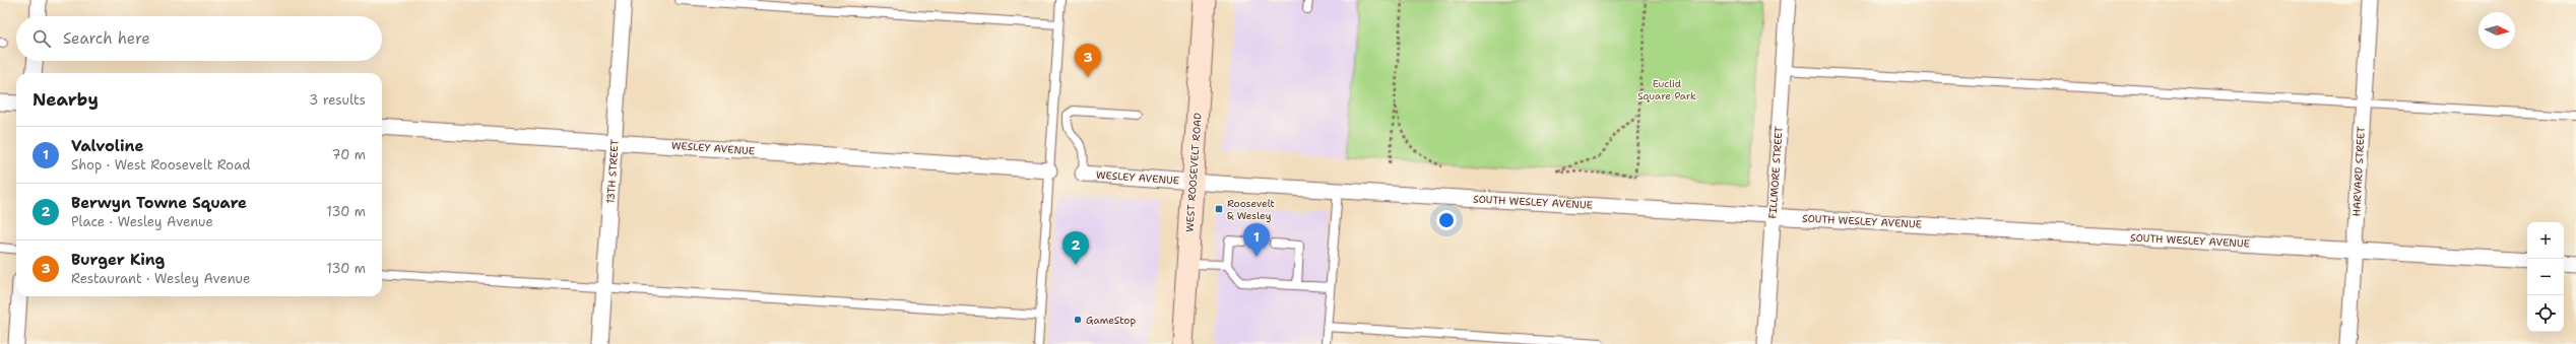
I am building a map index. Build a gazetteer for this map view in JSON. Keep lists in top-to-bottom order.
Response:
{
  "streets": {
    "main road": ["WEST ROOSEVELT ROAD"],
    "street": [
      "WESLEY AVENUE",
      "13TH STREET",
      "HARVARD STREET",
      "FILLMORE STREET",
      "SOUTH WESLEY AVENUE"
    ]
  },
  "crossings": [
    ["WESLEY AVENUE", "13TH STREET"],
    ["WESLEY AVENUE", "WEST ROOSEVELT ROAD"],
    ["WESLEY AVENUE", "SOUTH WESLEY AVENUE"],
    ["HARVARD STREET", "SOUTH WESLEY AVENUE"],
    ["WEST ROOSEVELT ROAD", "SOUTH WESLEY AVENUE"],
    ["FILLMORE STREET", "SOUTH WESLEY AVENUE"]
  ],
  "parks": ["Euclid Square Park"],
  "places": {
    "transit": ["Roosevelt & Wesley"],
    "other": ["GameStop"]
  },
  "north": "right",
  "page": {
    "search": "Search here",
    "pins": ["3", "1", "2"],
    "heading": ["Nearby", "3 results"],
    "list": [
      {
        "mark": "1",
        "name": "Valvoline",
        "note": "Shop · West Roosevelt Road",
        "value": "70 m"
      },
      {
        "mark": "2",
        "name": "Berwyn Towne Square",
        "note": "Place · Wesley Avenue",
        "value": "130 m"
      },
      {
        "mark": "3",
        "name": "Burger King",
        "note": "Restaurant · Wesley Avenue",
        "value": "130 m"
      }
    ],
    "map_buttons": ["+", "−"]
  }
}
